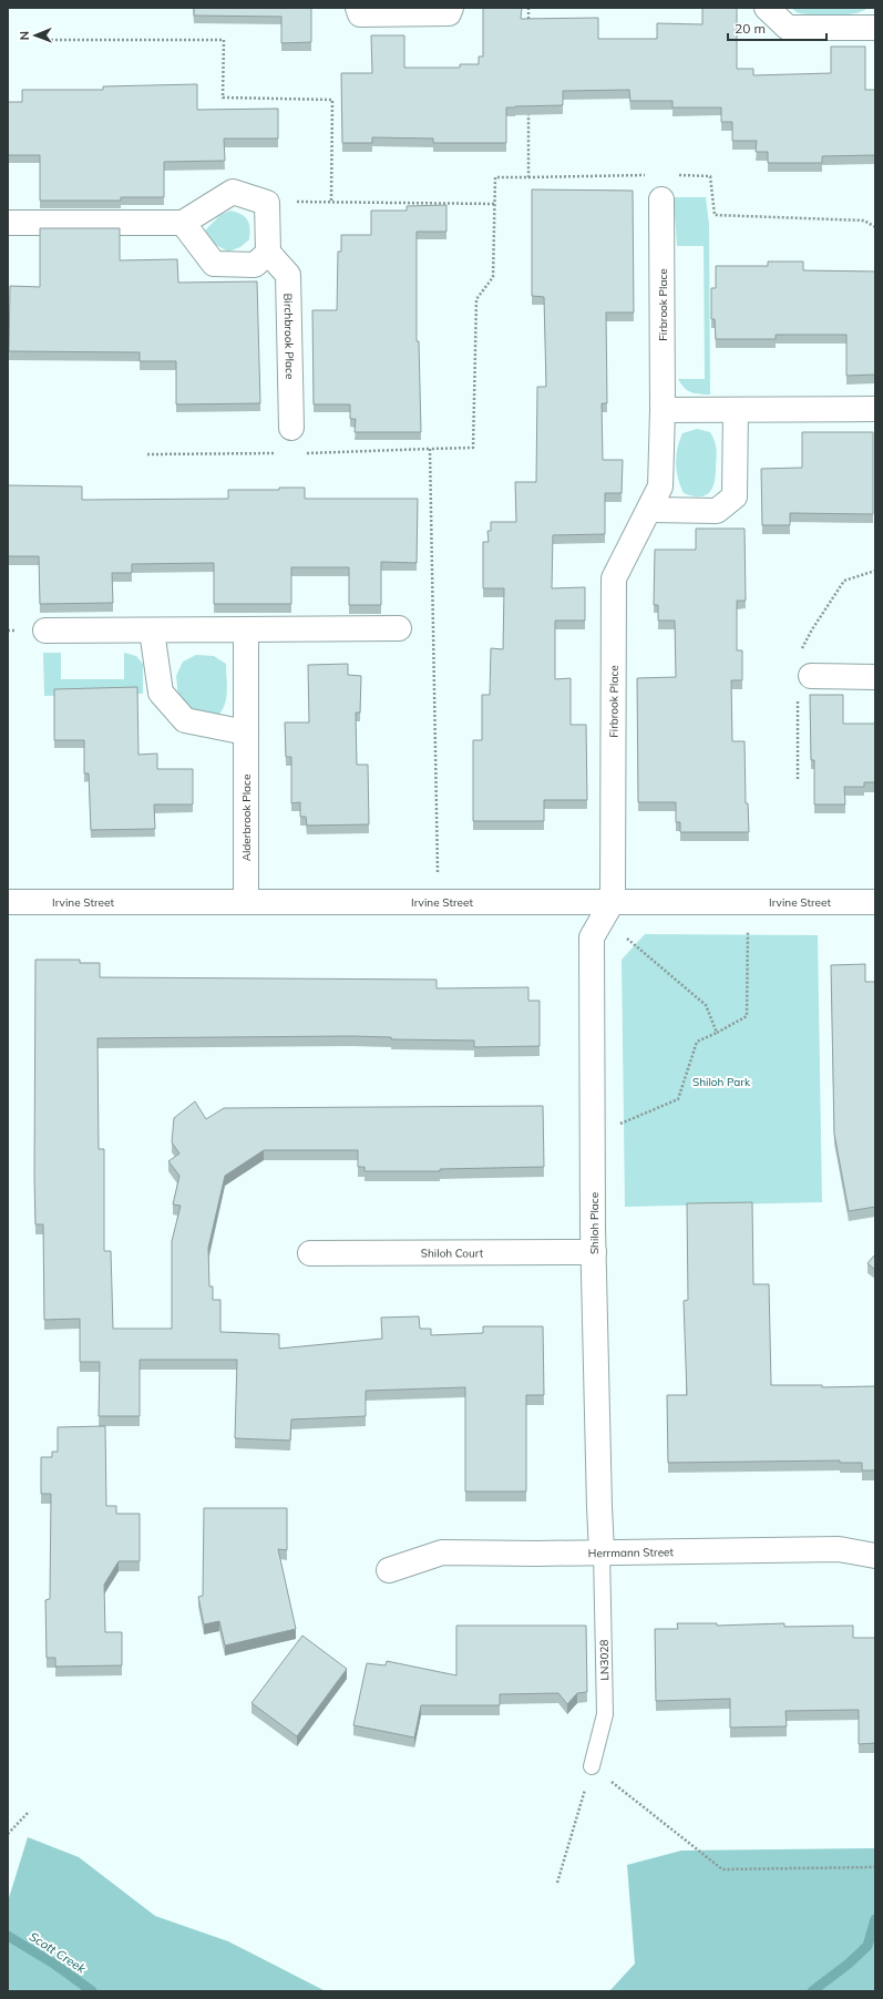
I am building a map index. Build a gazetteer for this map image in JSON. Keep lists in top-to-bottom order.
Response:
{
  "streets": {
    "street": [
      "Firbrook Place",
      "Birchbrook Place",
      "Alderbrook Place",
      "Irvine Street",
      "Shiloh Place",
      "Shiloh Court",
      "Herrmann Street"
    ],
    "lane": ["LN3028"]
  },
  "crossings": [
    ["Firbrook Place", "Irvine Street"],
    ["Firbrook Place", "Shiloh Place"],
    ["Alderbrook Place", "Irvine Street"],
    ["Irvine Street", "Shiloh Place"],
    ["Shiloh Place", "Shiloh Court"],
    ["Shiloh Place", "Herrmann Street"],
    ["Shiloh Place", "LN3028"],
    ["Herrmann Street", "LN3028"]
  ],
  "water": ["Scott Creek"],
  "parks": ["Shiloh Park"],
  "scale_bar": "20 m",
  "north": "left"
}
